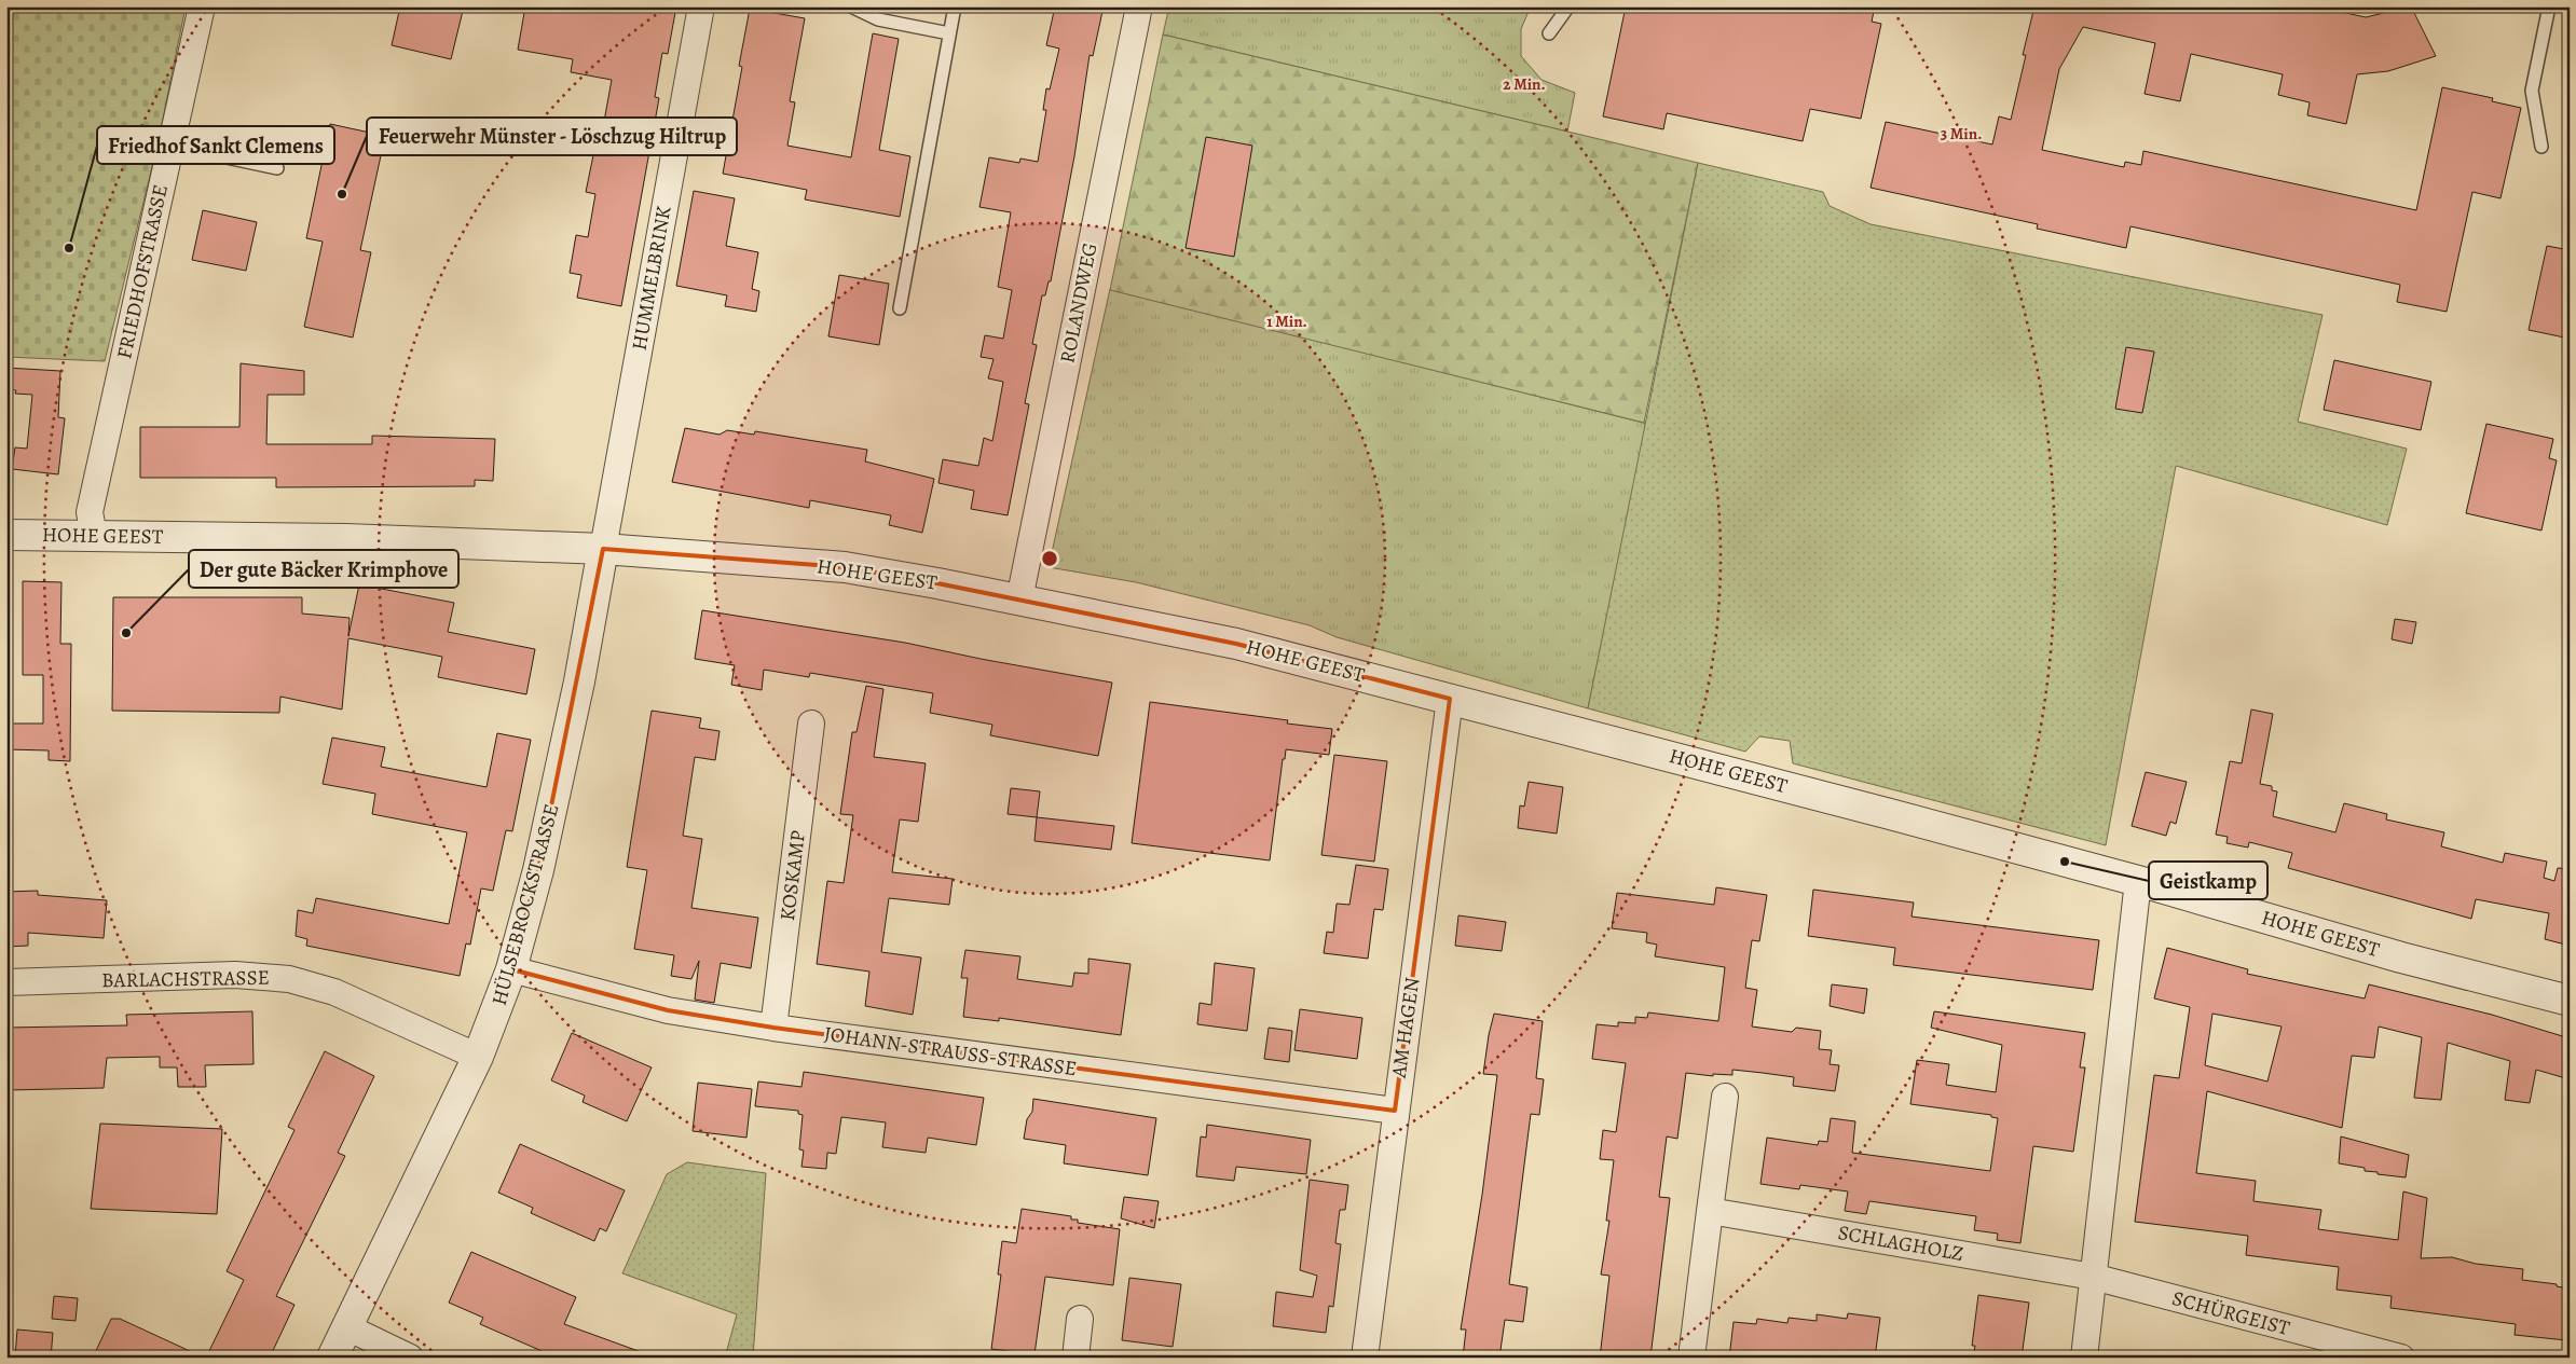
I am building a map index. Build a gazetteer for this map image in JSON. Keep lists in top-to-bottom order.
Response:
{
  "streets": {
    "street": [
      "FRIEDHOFSTRASSE",
      "HUMMELBRINK",
      "ROLANDWEG",
      "HOHE GEEST",
      "KOSKAMP",
      "HÜLSEBROCKSTRASSE",
      "BARLACHSTRASSE",
      "AM HAGEN",
      "JOHANN-STRAUSS-STRASSE",
      "SCHLAGHOLZ",
      "SCHÜRGEIST"
    ]
  },
  "crossings": [
    ["FRIEDHOFSTRASSE", "HOHE GEEST"],
    ["HUMMELBRINK", "HOHE GEEST"],
    ["HUMMELBRINK", "HÜLSEBROCKSTRASSE"],
    ["ROLANDWEG", "HOHE GEEST"],
    ["HOHE GEEST", "HÜLSEBROCKSTRASSE"],
    ["HOHE GEEST", "AM HAGEN"],
    ["KOSKAMP", "JOHANN-STRAUSS-STRASSE"],
    ["HÜLSEBROCKSTRASSE", "BARLACHSTRASSE"],
    ["HÜLSEBROCKSTRASSE", "JOHANN-STRAUSS-STRASSE"],
    ["AM HAGEN", "JOHANN-STRAUSS-STRASSE"],
    ["SCHLAGHOLZ", "SCHÜRGEIST"]
  ],
  "places": [
    "Feuerwehr Münster - Löschzug Hiltrup",
    "Friedhof Sankt Clemens",
    "Der gute Bäcker Krimphove",
    "Geistkamp"
  ],
  "rings": ["2 Min.", "3 Min.", "1 Min."]
}
